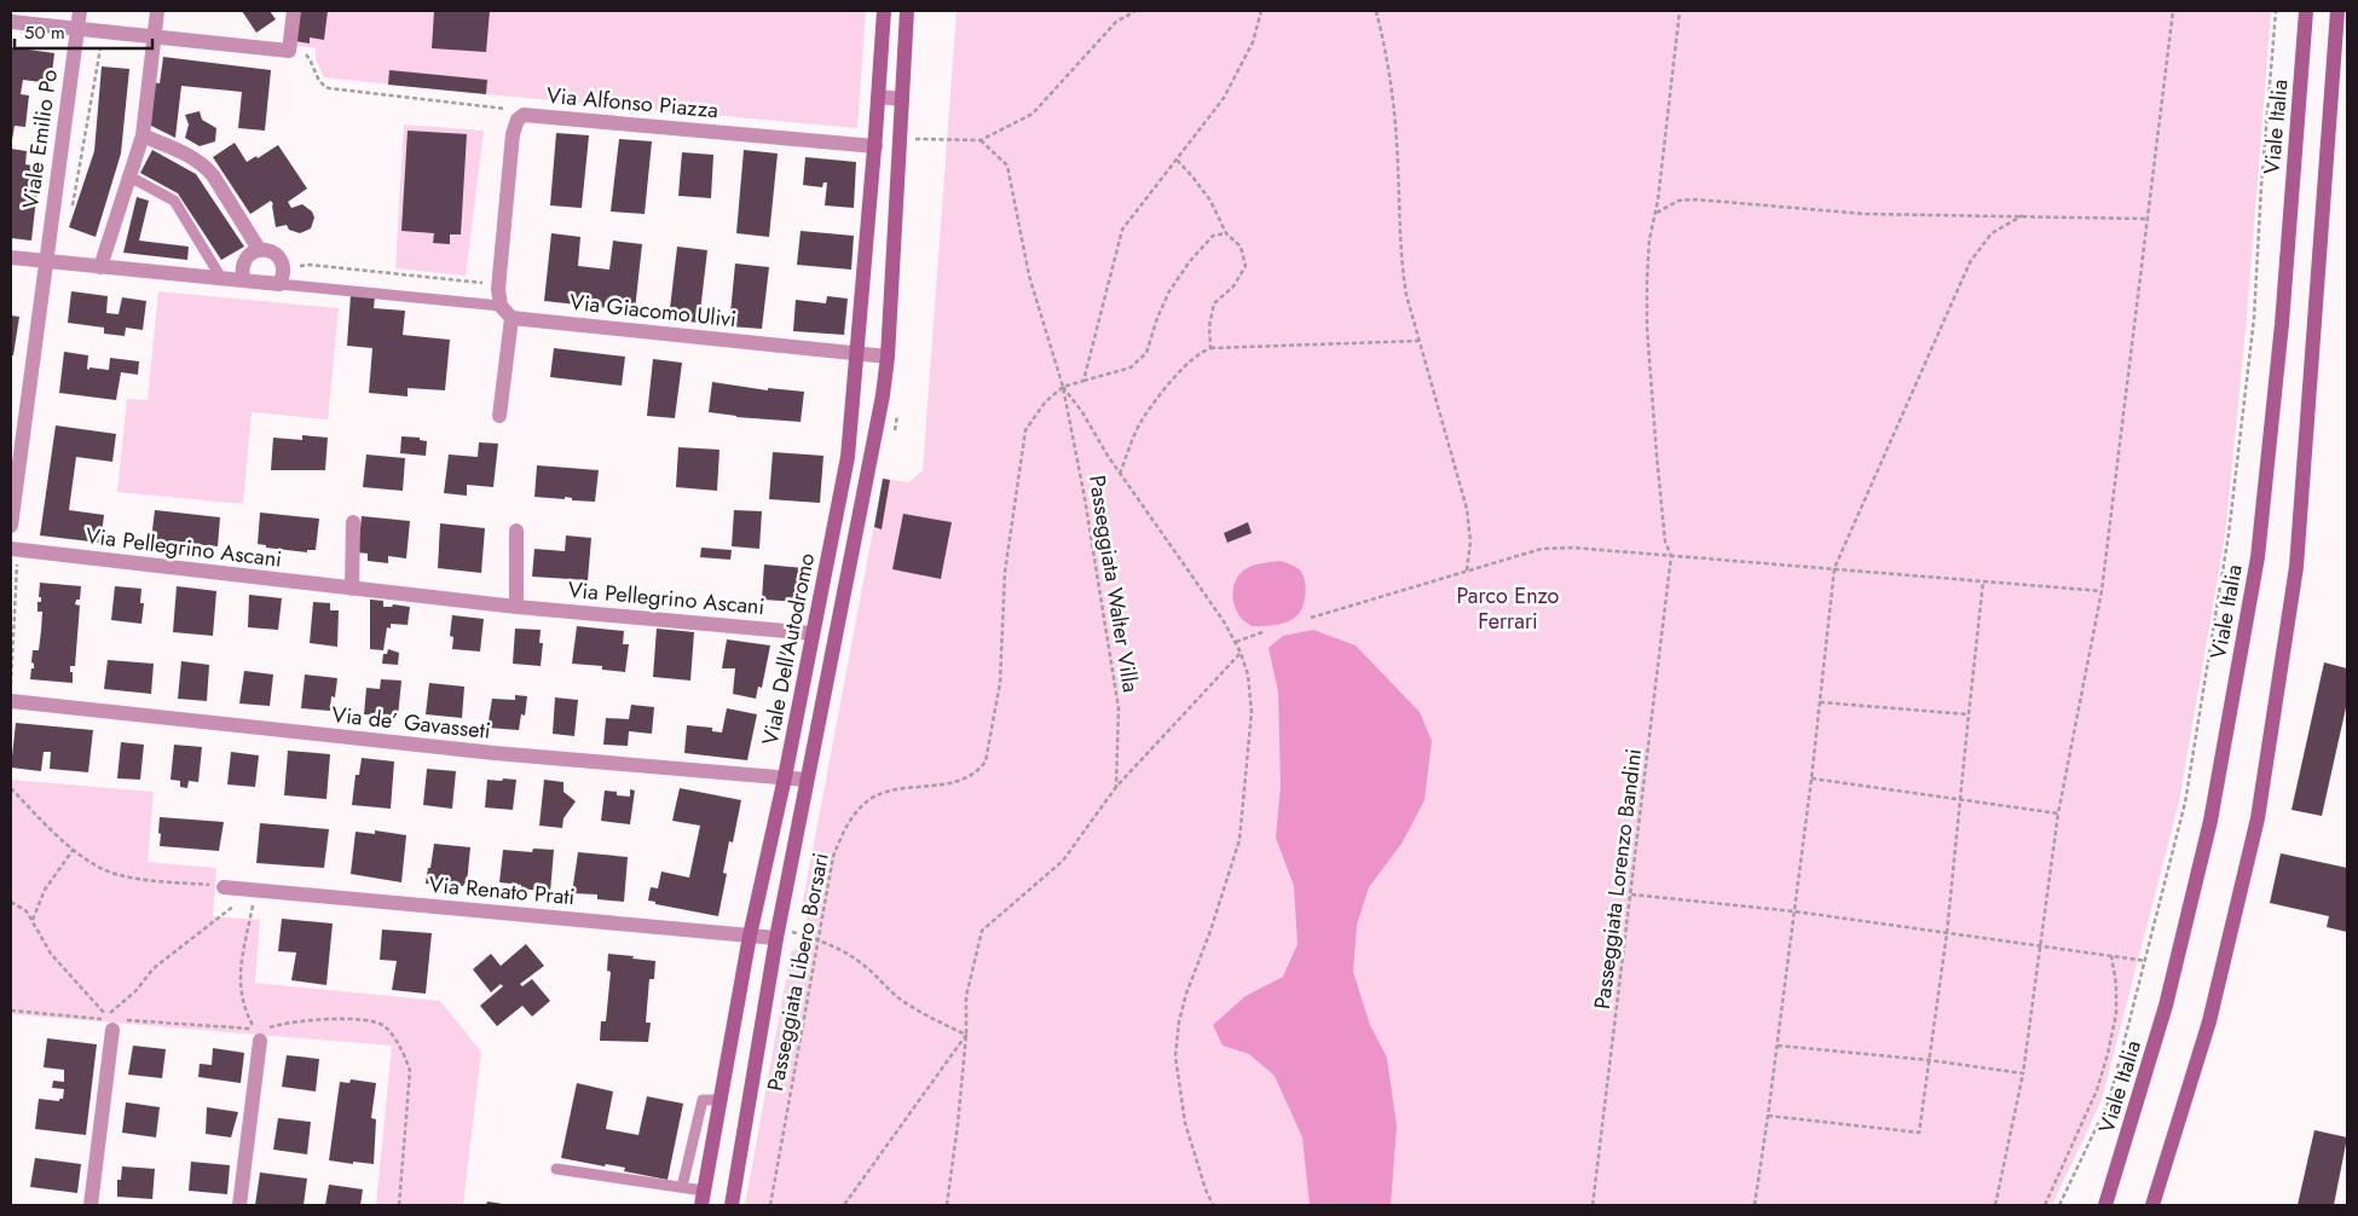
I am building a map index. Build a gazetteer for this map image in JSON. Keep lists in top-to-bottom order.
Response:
{
  "streets": {
    "street": [
      "Via Alfonso Piazza",
      "Viale Italia",
      "Viale Emilio Po",
      "Via Giacomo Ulivi",
      "Via Pellegrino Ascani",
      "Viale Dell'Autodromo",
      "Via de’ Gavasseti",
      "Via Renato Prati"
    ],
    "path": ["Passeggiata Walter Villa", "Passeggiata Lorenzo Bandini", "Passeggiata Libero Borsari"]
  },
  "crossings": [
    ["Via Alfonso Piazza", "Via Giacomo Ulivi"],
    ["Via Alfonso Piazza", "Viale Dell'Autodromo"],
    ["Via Giacomo Ulivi", "Viale Dell'Autodromo"],
    ["Via Pellegrino Ascani", "Viale Dell'Autodromo"],
    ["Passeggiata Walter Villa", "Passeggiata Libero Borsari"],
    ["Viale Dell'Autodromo", "Via de’ Gavasseti"],
    ["Viale Dell'Autodromo", "Via Renato Prati"]
  ],
  "parks": ["Parco Enzo Ferrari"],
  "scale_bar": "50 m"
}
